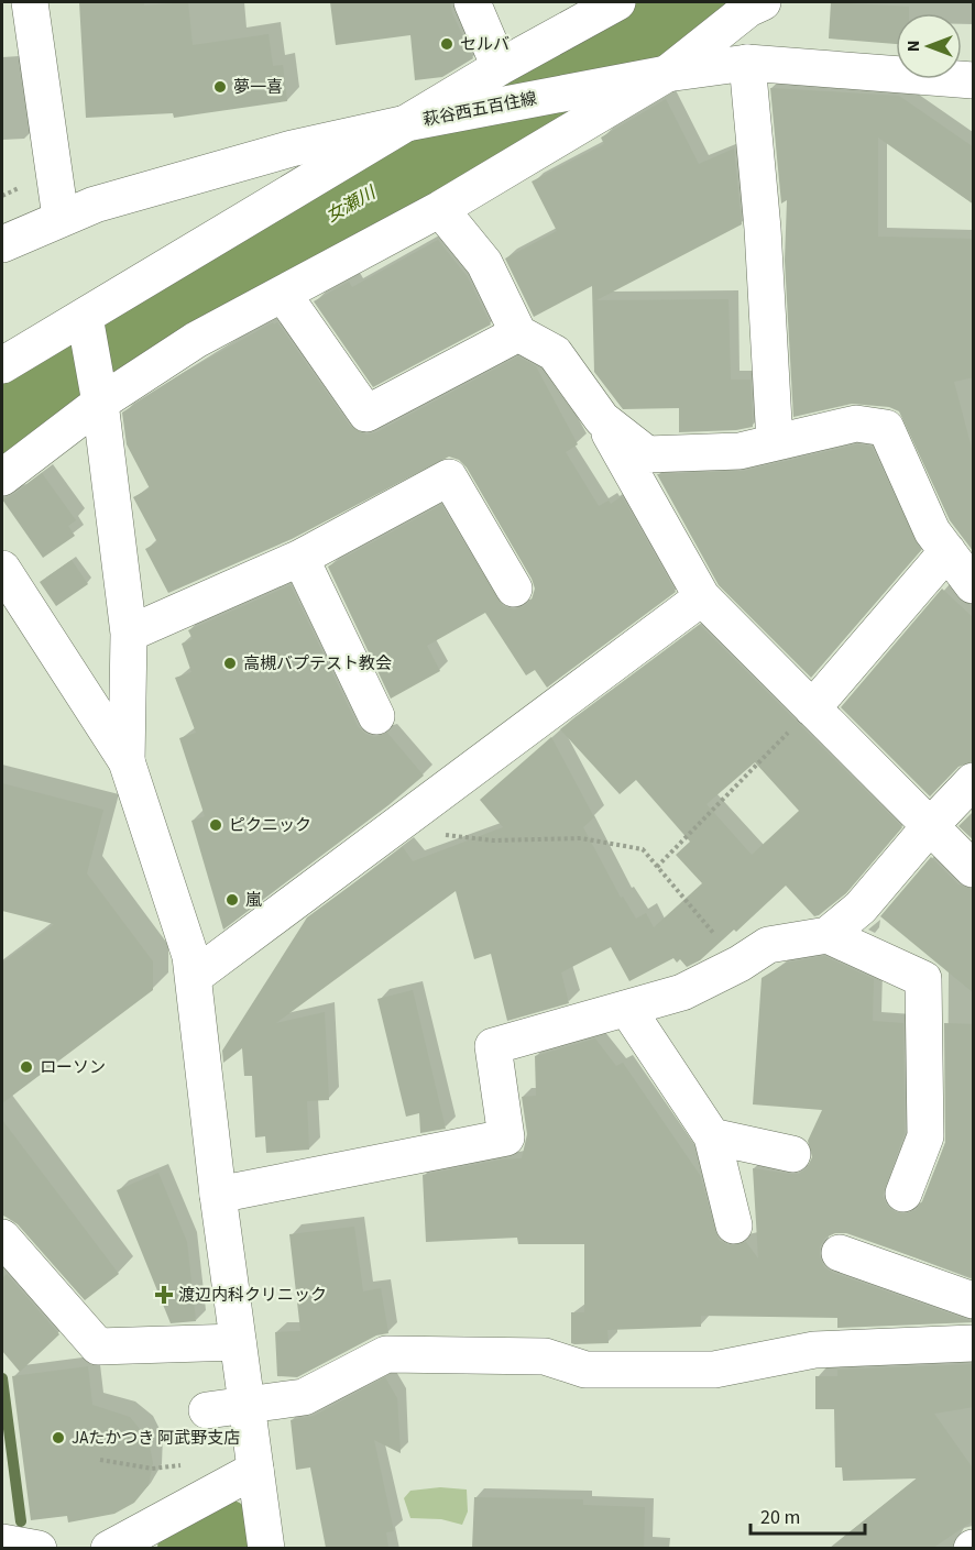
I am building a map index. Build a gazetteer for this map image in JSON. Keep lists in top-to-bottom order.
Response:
{
  "streets": {
    "street": ["萩谷西五百住線"]
  },
  "water": ["女瀬川"],
  "places": {
    "other": [
      "セルバ",
      "夢一喜",
      "高槻バプテスト教会",
      "ピクニック",
      "嵐",
      "ローソン",
      "JAたかつき 阿武野支店"
    ],
    "health": ["渡辺内科クリニック"]
  },
  "scale_bar": "20 m",
  "north": "left"
}
